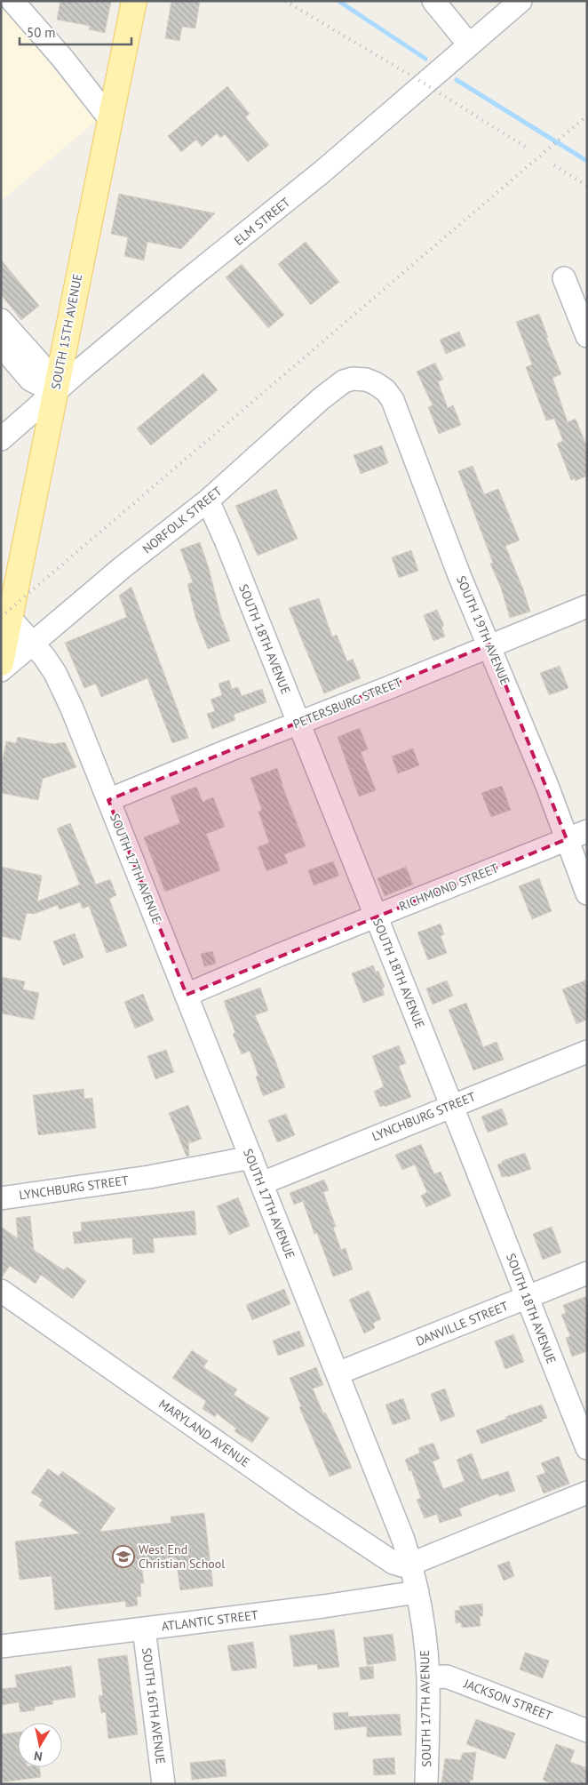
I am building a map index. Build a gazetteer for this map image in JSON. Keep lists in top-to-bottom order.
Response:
{
  "streets": {
    "main road": ["SOUTH 15TH AVENUE"],
    "street": [
      "ELM STREET",
      "NORFOLK STREET",
      "SOUTH 19TH AVENUE",
      "SOUTH 18TH AVENUE",
      "PETERSBURG STREET",
      "SOUTH 17TH AVENUE",
      "RICHMOND STREET",
      "LYNCHBURG STREET",
      "DANVILLE STREET",
      "MARYLAND AVENUE",
      "ATLANTIC STREET",
      "JACKSON STREET",
      "SOUTH 16TH AVENUE"
    ]
  },
  "crossings": [
    ["ELM STREET", "SOUTH 15TH AVENUE"],
    ["SOUTH 15TH AVENUE", "SOUTH 17TH AVENUE"],
    ["NORFOLK STREET", "SOUTH 19TH AVENUE"],
    ["NORFOLK STREET", "SOUTH 18TH AVENUE"],
    ["NORFOLK STREET", "SOUTH 17TH AVENUE"],
    ["SOUTH 19TH AVENUE", "PETERSBURG STREET"],
    ["SOUTH 19TH AVENUE", "RICHMOND STREET"],
    ["SOUTH 18TH AVENUE", "PETERSBURG STREET"],
    ["SOUTH 18TH AVENUE", "RICHMOND STREET"],
    ["SOUTH 18TH AVENUE", "LYNCHBURG STREET"],
    ["SOUTH 18TH AVENUE", "DANVILLE STREET"],
    ["PETERSBURG STREET", "SOUTH 17TH AVENUE"],
    ["SOUTH 17TH AVENUE", "RICHMOND STREET"],
    ["SOUTH 17TH AVENUE", "LYNCHBURG STREET"],
    ["SOUTH 17TH AVENUE", "DANVILLE STREET"],
    ["SOUTH 17TH AVENUE", "MARYLAND AVENUE"],
    ["SOUTH 17TH AVENUE", "ATLANTIC STREET"],
    ["SOUTH 17TH AVENUE", "JACKSON STREET"],
    ["ATLANTIC STREET", "SOUTH 16TH AVENUE"]
  ],
  "places": {
    "school or university": ["West End Christian School"]
  },
  "scale_bar": "50 m",
  "north": "bottom"
}
